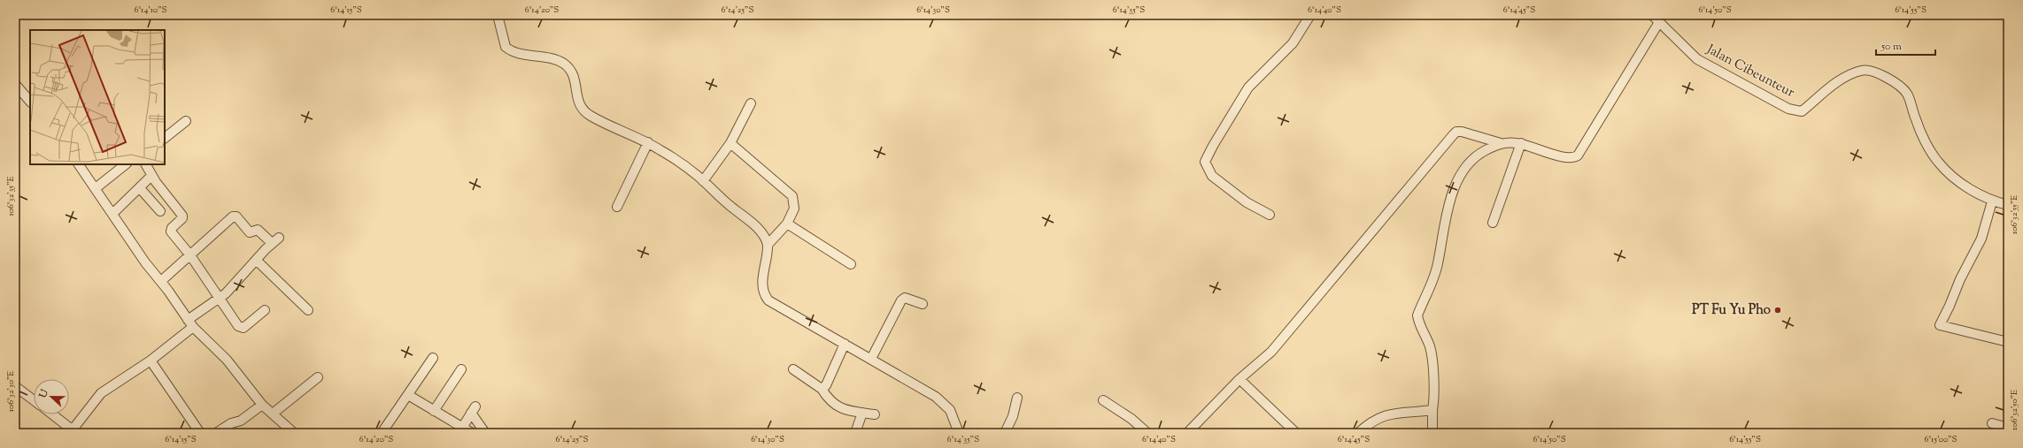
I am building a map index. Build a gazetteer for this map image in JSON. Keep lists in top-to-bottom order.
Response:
{
  "streets": {
    "street": ["Jalan Cibeunteur"]
  },
  "places": ["PT Fu Yu Pho"],
  "scale_bar": "50 m",
  "north": "left",
  "coordinates": [
    "6°14'10\"S",
    "6°14'15\"S",
    "6°14'20\"S",
    "6°14'25\"S",
    "6°14'30\"S",
    "6°14'35\"S",
    "6°14'40\"S",
    "6°14'45\"S",
    "6°14'50\"S",
    "6°14'55\"S",
    "106°32'35\"E",
    "106°32'55\"E",
    "106°32'30\"E",
    "106°32'50\"E",
    "6°15'00\"S"
  ]
}
